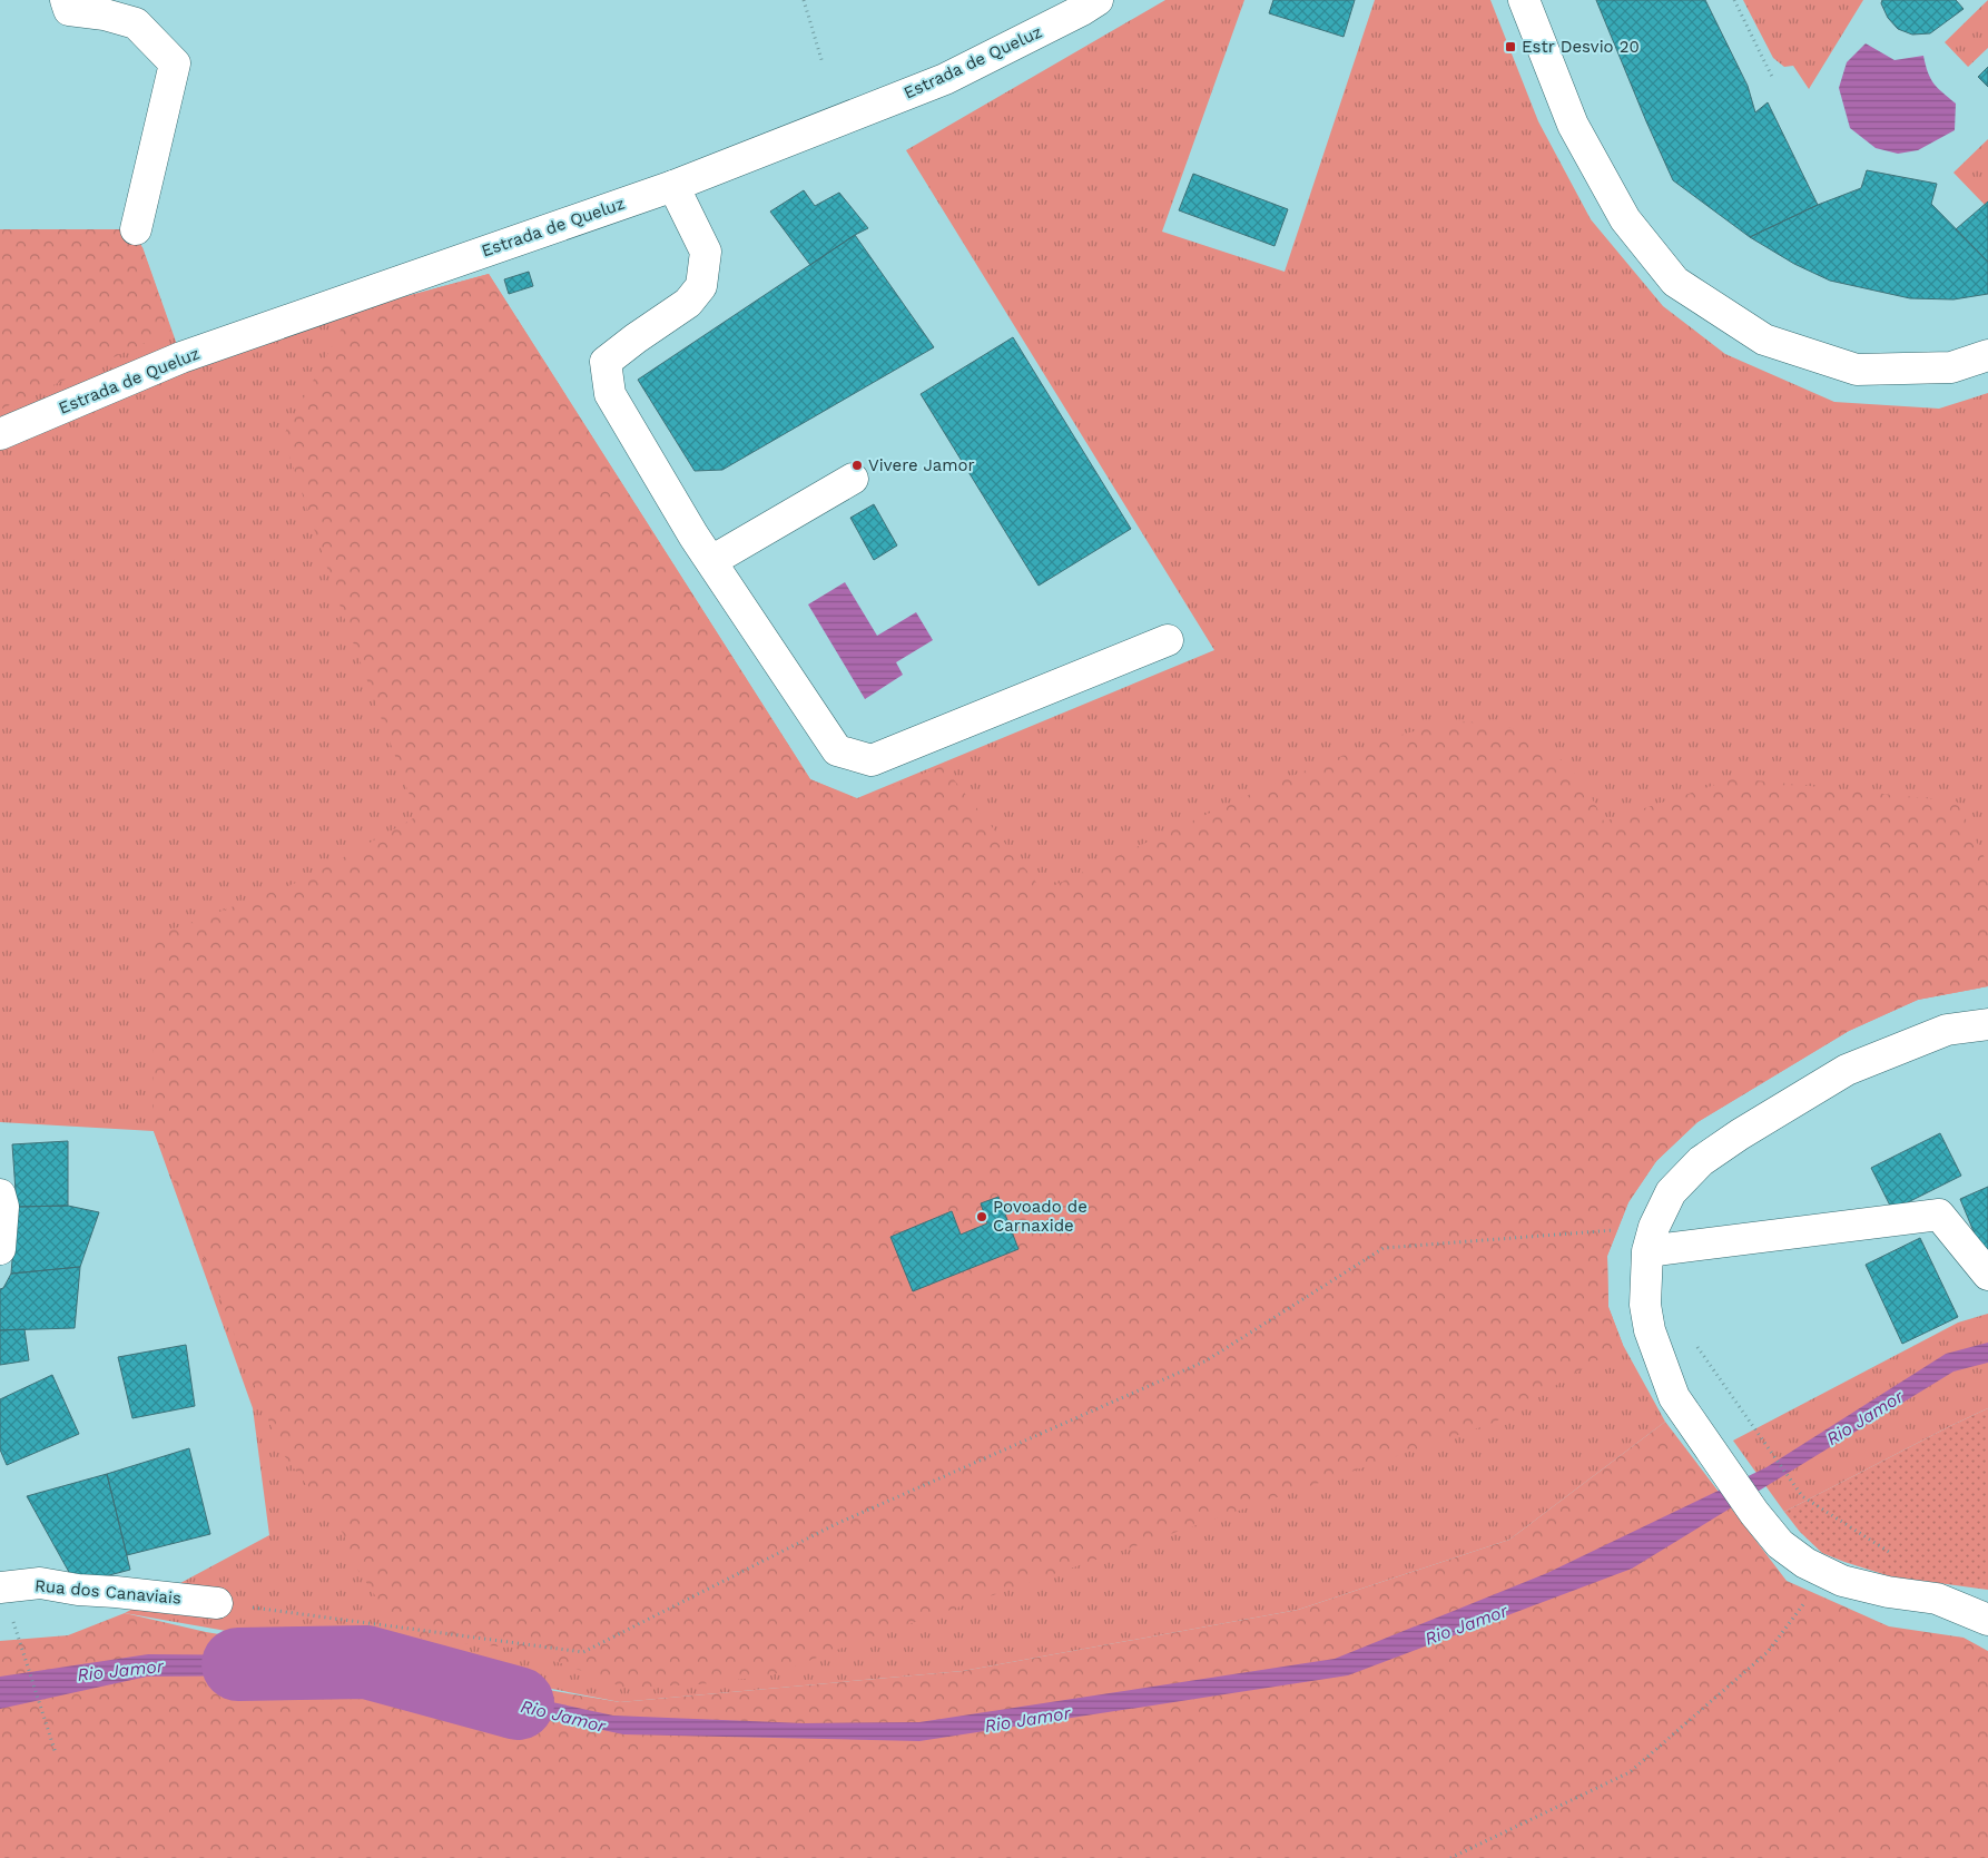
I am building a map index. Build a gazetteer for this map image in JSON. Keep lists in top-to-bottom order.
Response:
{
  "streets": {
    "street": ["Estrada de Queluz", "Rua dos Canaviais"]
  },
  "water": ["Rio Jamor"],
  "places": {
    "transit": ["Estr Desvio 20"],
    "other": ["Vivere Jamor", "Povoado de Carnaxide"]
  }
}
